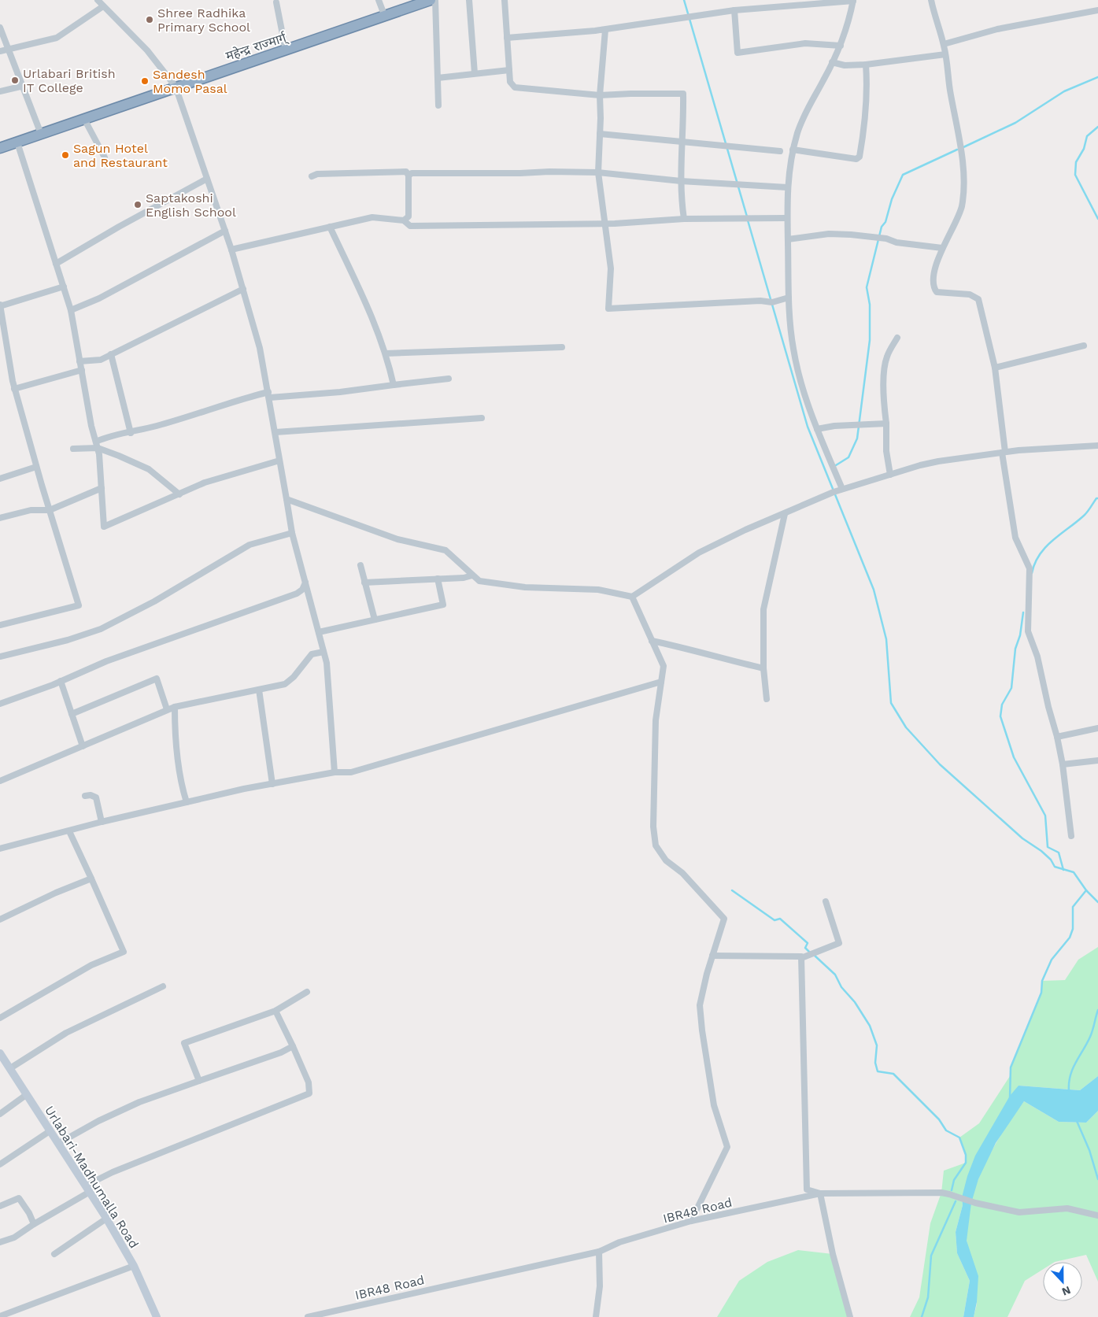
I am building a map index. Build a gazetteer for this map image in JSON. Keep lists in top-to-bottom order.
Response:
{
  "streets": {
    "highway": ["महेन्द्र राज्मार्ग्"],
    "main road": ["Urlabari-Madhumalla Road"],
    "street": ["IBR48 Road"]
  },
  "places": [
    "Shree Radhika Primary School",
    "Urlabari British IT College",
    "Sandesh Momo Pasal",
    "Sagun Hotel and Restaurant",
    "Saptakoshi English School"
  ],
  "north": "bottom"
}
